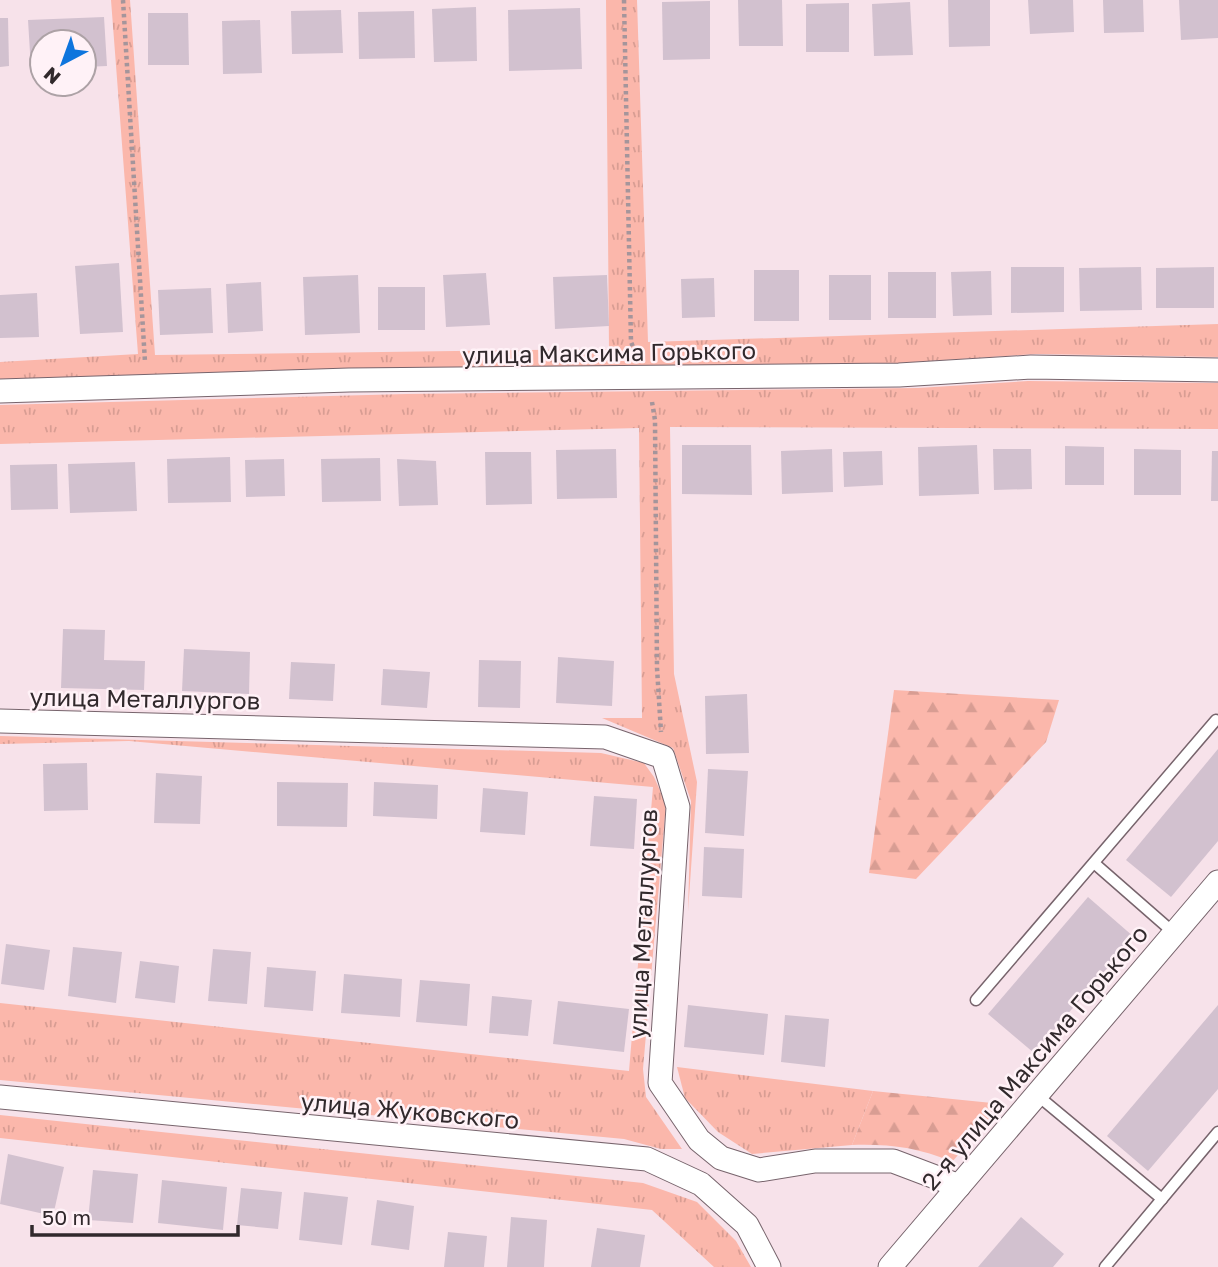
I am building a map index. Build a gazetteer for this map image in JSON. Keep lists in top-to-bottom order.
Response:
{
  "streets": {
    "street": [
      "улица Максима Горького",
      "улица Металлургов",
      "2-я улица Максима Горького",
      "улица Жуковского"
    ]
  },
  "crossings": [
    ["улица Металлургов", "2-я улица Максима Горького"]
  ],
  "scale_bar": "50 m",
  "north": "bottom left"
}
